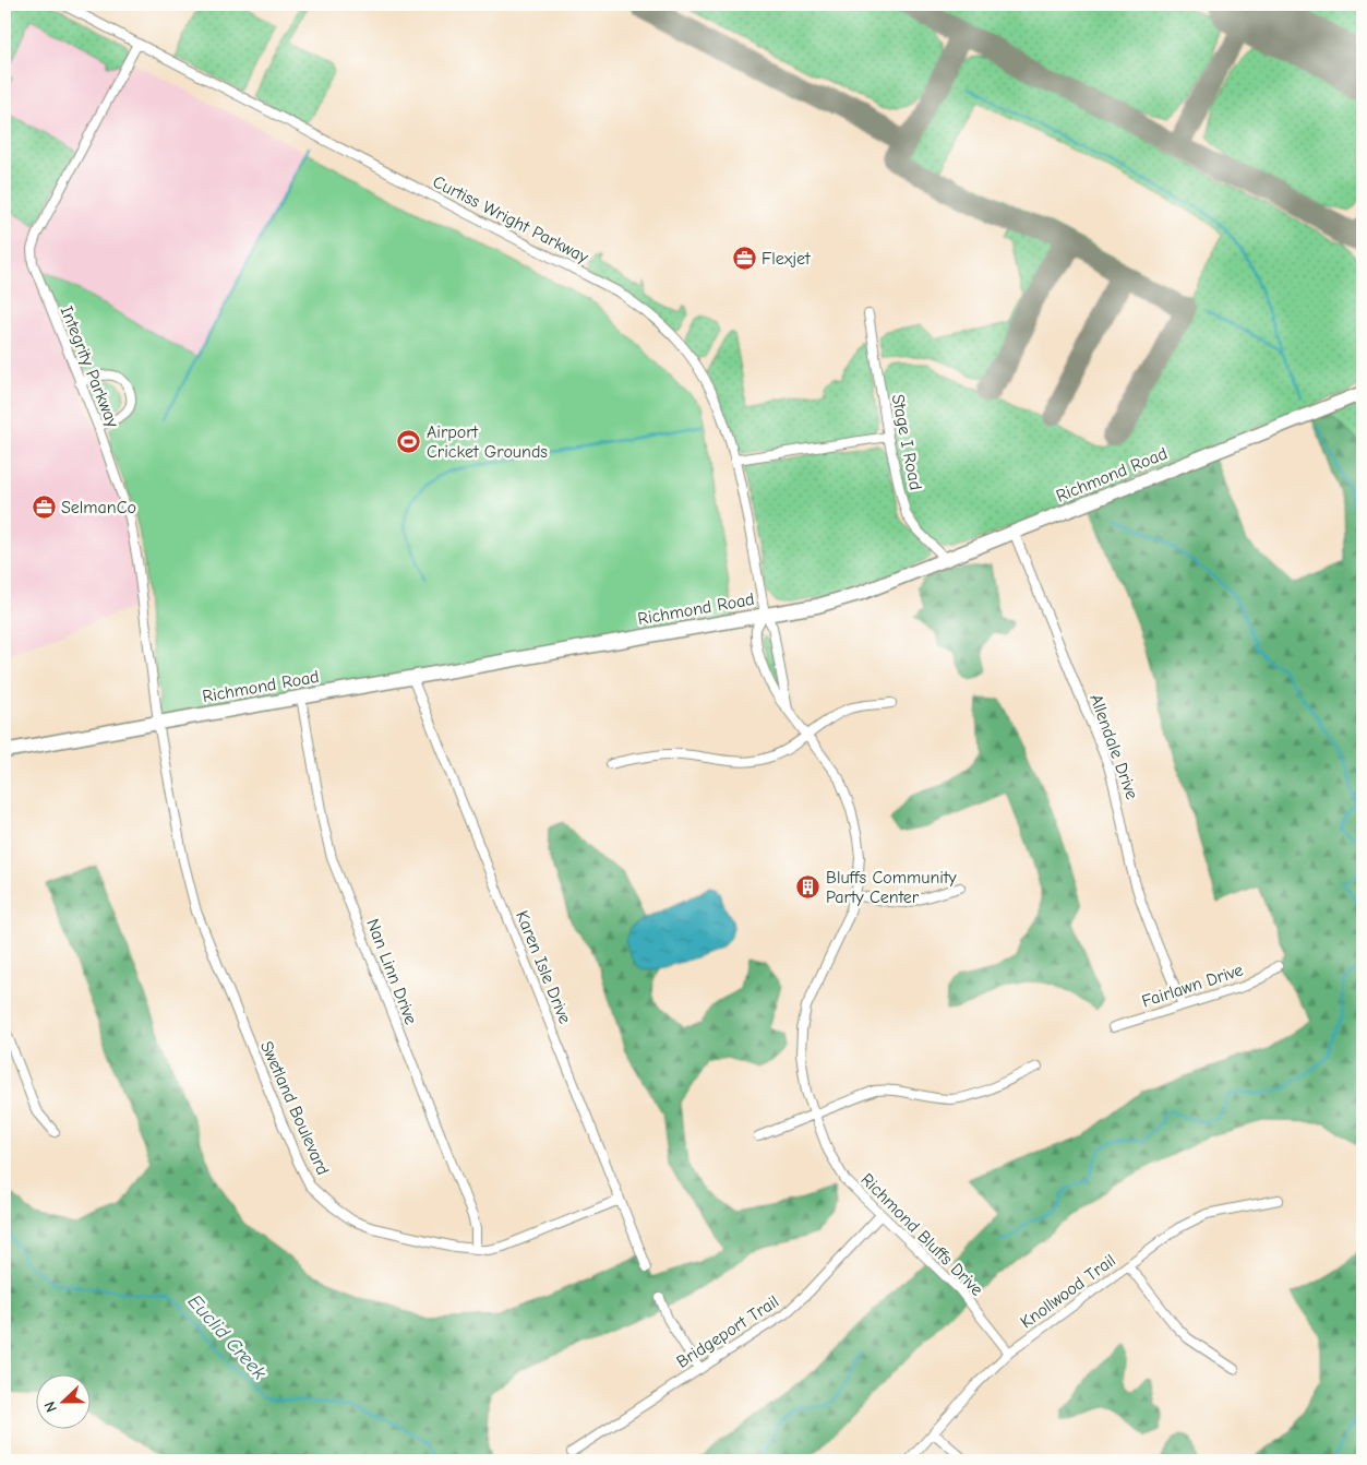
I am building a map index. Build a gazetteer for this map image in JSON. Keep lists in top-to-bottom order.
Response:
{
  "streets": {
    "main road": ["Richmond Road"],
    "street": [
      "Curtiss Wright Parkway",
      "Integrity Parkway",
      "Stage I Road",
      "Allendale Drive",
      "Karen Isle Drive",
      "Nan Linn Drive",
      "Fairlawn Drive",
      "Swetland Boulevard",
      "Richmond Bluffs Drive",
      "Knollwood Trail",
      "Bridgeport Trail"
    ]
  },
  "crossings": [
    ["Curtiss Wright Parkway", "Integrity Parkway"],
    ["Curtiss Wright Parkway", "Richmond Road"],
    ["Curtiss Wright Parkway", "Richmond Bluffs Drive"],
    ["Integrity Parkway", "Richmond Road"],
    ["Integrity Parkway", "Swetland Boulevard"],
    ["Stage I Road", "Richmond Road"],
    ["Richmond Road", "Allendale Drive"],
    ["Richmond Road", "Karen Isle Drive"],
    ["Richmond Road", "Nan Linn Drive"],
    ["Richmond Road", "Swetland Boulevard"],
    ["Richmond Road", "Richmond Bluffs Drive"],
    ["Allendale Drive", "Fairlawn Drive"],
    ["Karen Isle Drive", "Swetland Boulevard"],
    ["Nan Linn Drive", "Swetland Boulevard"],
    ["Richmond Bluffs Drive", "Knollwood Trail"],
    ["Richmond Bluffs Drive", "Bridgeport Trail"]
  ],
  "water": ["Euclid Creek"],
  "places": {
    "office": ["Flexjet", "SelmanCo"],
    "sports": ["Airport Cricket Grounds"],
    "building": ["Bluffs Community Party Center"]
  },
  "north": "left"
}
